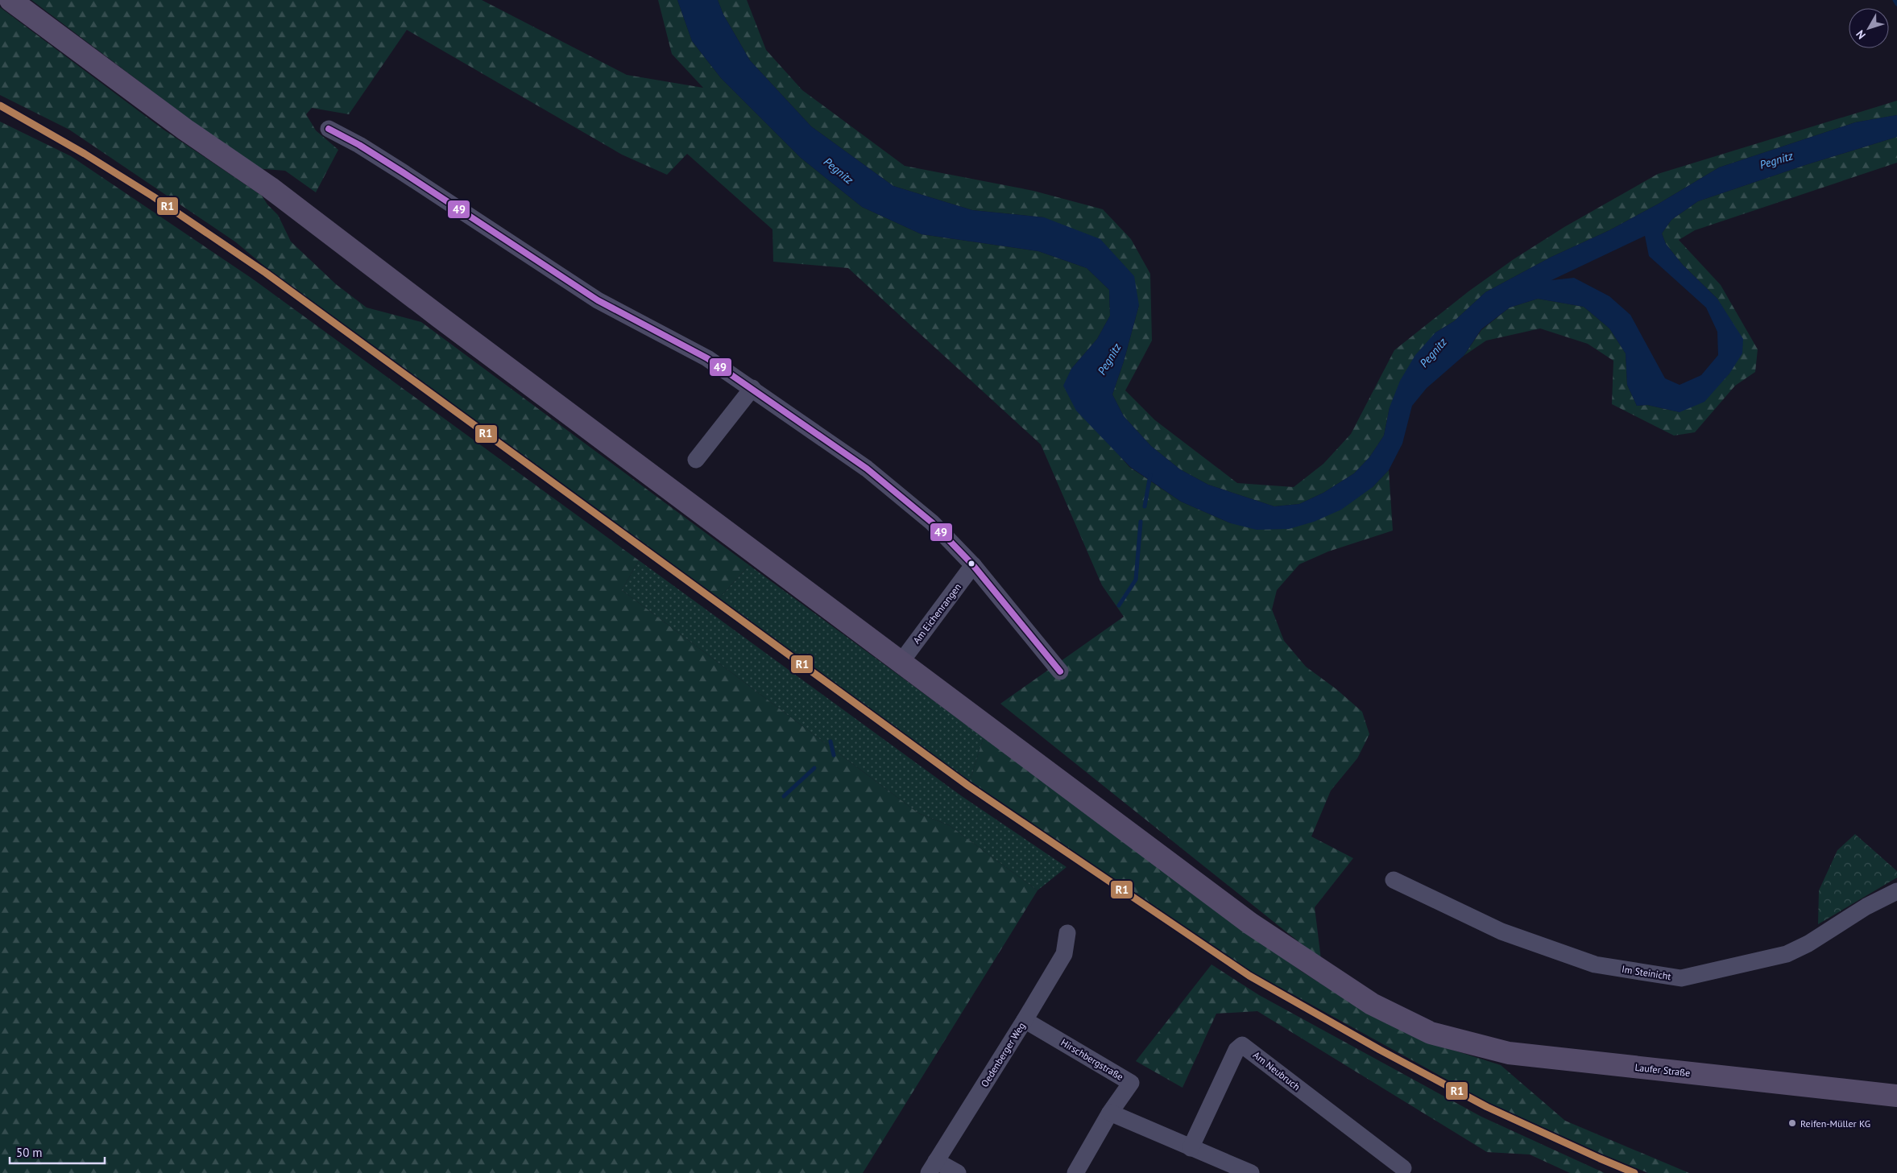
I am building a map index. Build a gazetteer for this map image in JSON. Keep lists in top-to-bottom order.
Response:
{
  "streets": {
    "main road": ["Laufer Straße"],
    "street": [
      "Am Eichenrangen",
      "Im Steinicht",
      "Oedenberger Weg",
      "Hirschbergstraße",
      "Am Neubruch"
    ]
  },
  "crossings": [
    ["Am Eichenrangen", "Laufer Straße"],
    ["Oedenberger Weg", "Hirschbergstraße"]
  ],
  "water": ["Pegnitz"],
  "places": ["Reifen-Müller KG"],
  "lines": ["transit line R1", "transit line 49"],
  "scale_bar": "50 m",
  "north": "bottom left"
}
